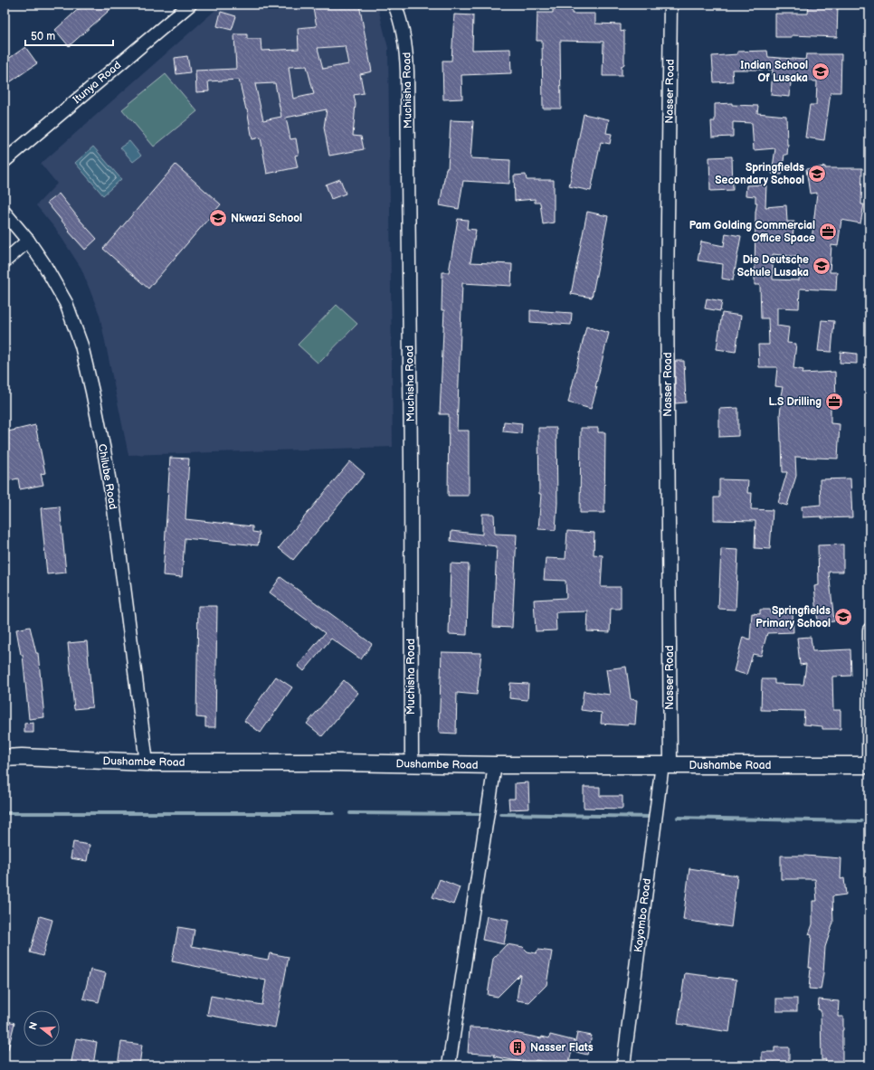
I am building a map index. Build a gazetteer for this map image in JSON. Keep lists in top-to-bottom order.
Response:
{
  "streets": {
    "street": [
      "Itunya Road",
      "Muchisha Road",
      "Nasser Road",
      "Chilube Road",
      "Dushambe Road",
      "Kayombo Road"
    ]
  },
  "crossings": [
    ["Muchisha Road", "Dushambe Road"],
    ["Nasser Road", "Dushambe Road"],
    ["Nasser Road", "Kayombo Road"],
    ["Chilube Road", "Dushambe Road"],
    ["Dushambe Road", "Kayombo Road"]
  ],
  "places": {
    "school or university": [
      "Indian School Of Lusaka",
      "Springfields Secondary School",
      "Nkwazi School",
      "Die Deutsche Schule Lusaka",
      "Springfields Primary School"
    ],
    "office": ["Pam Golding Commercial Office Space", "L.S Drilling"],
    "building": ["Nasser Flats"]
  },
  "scale_bar": "50 m",
  "north": "left"
}
